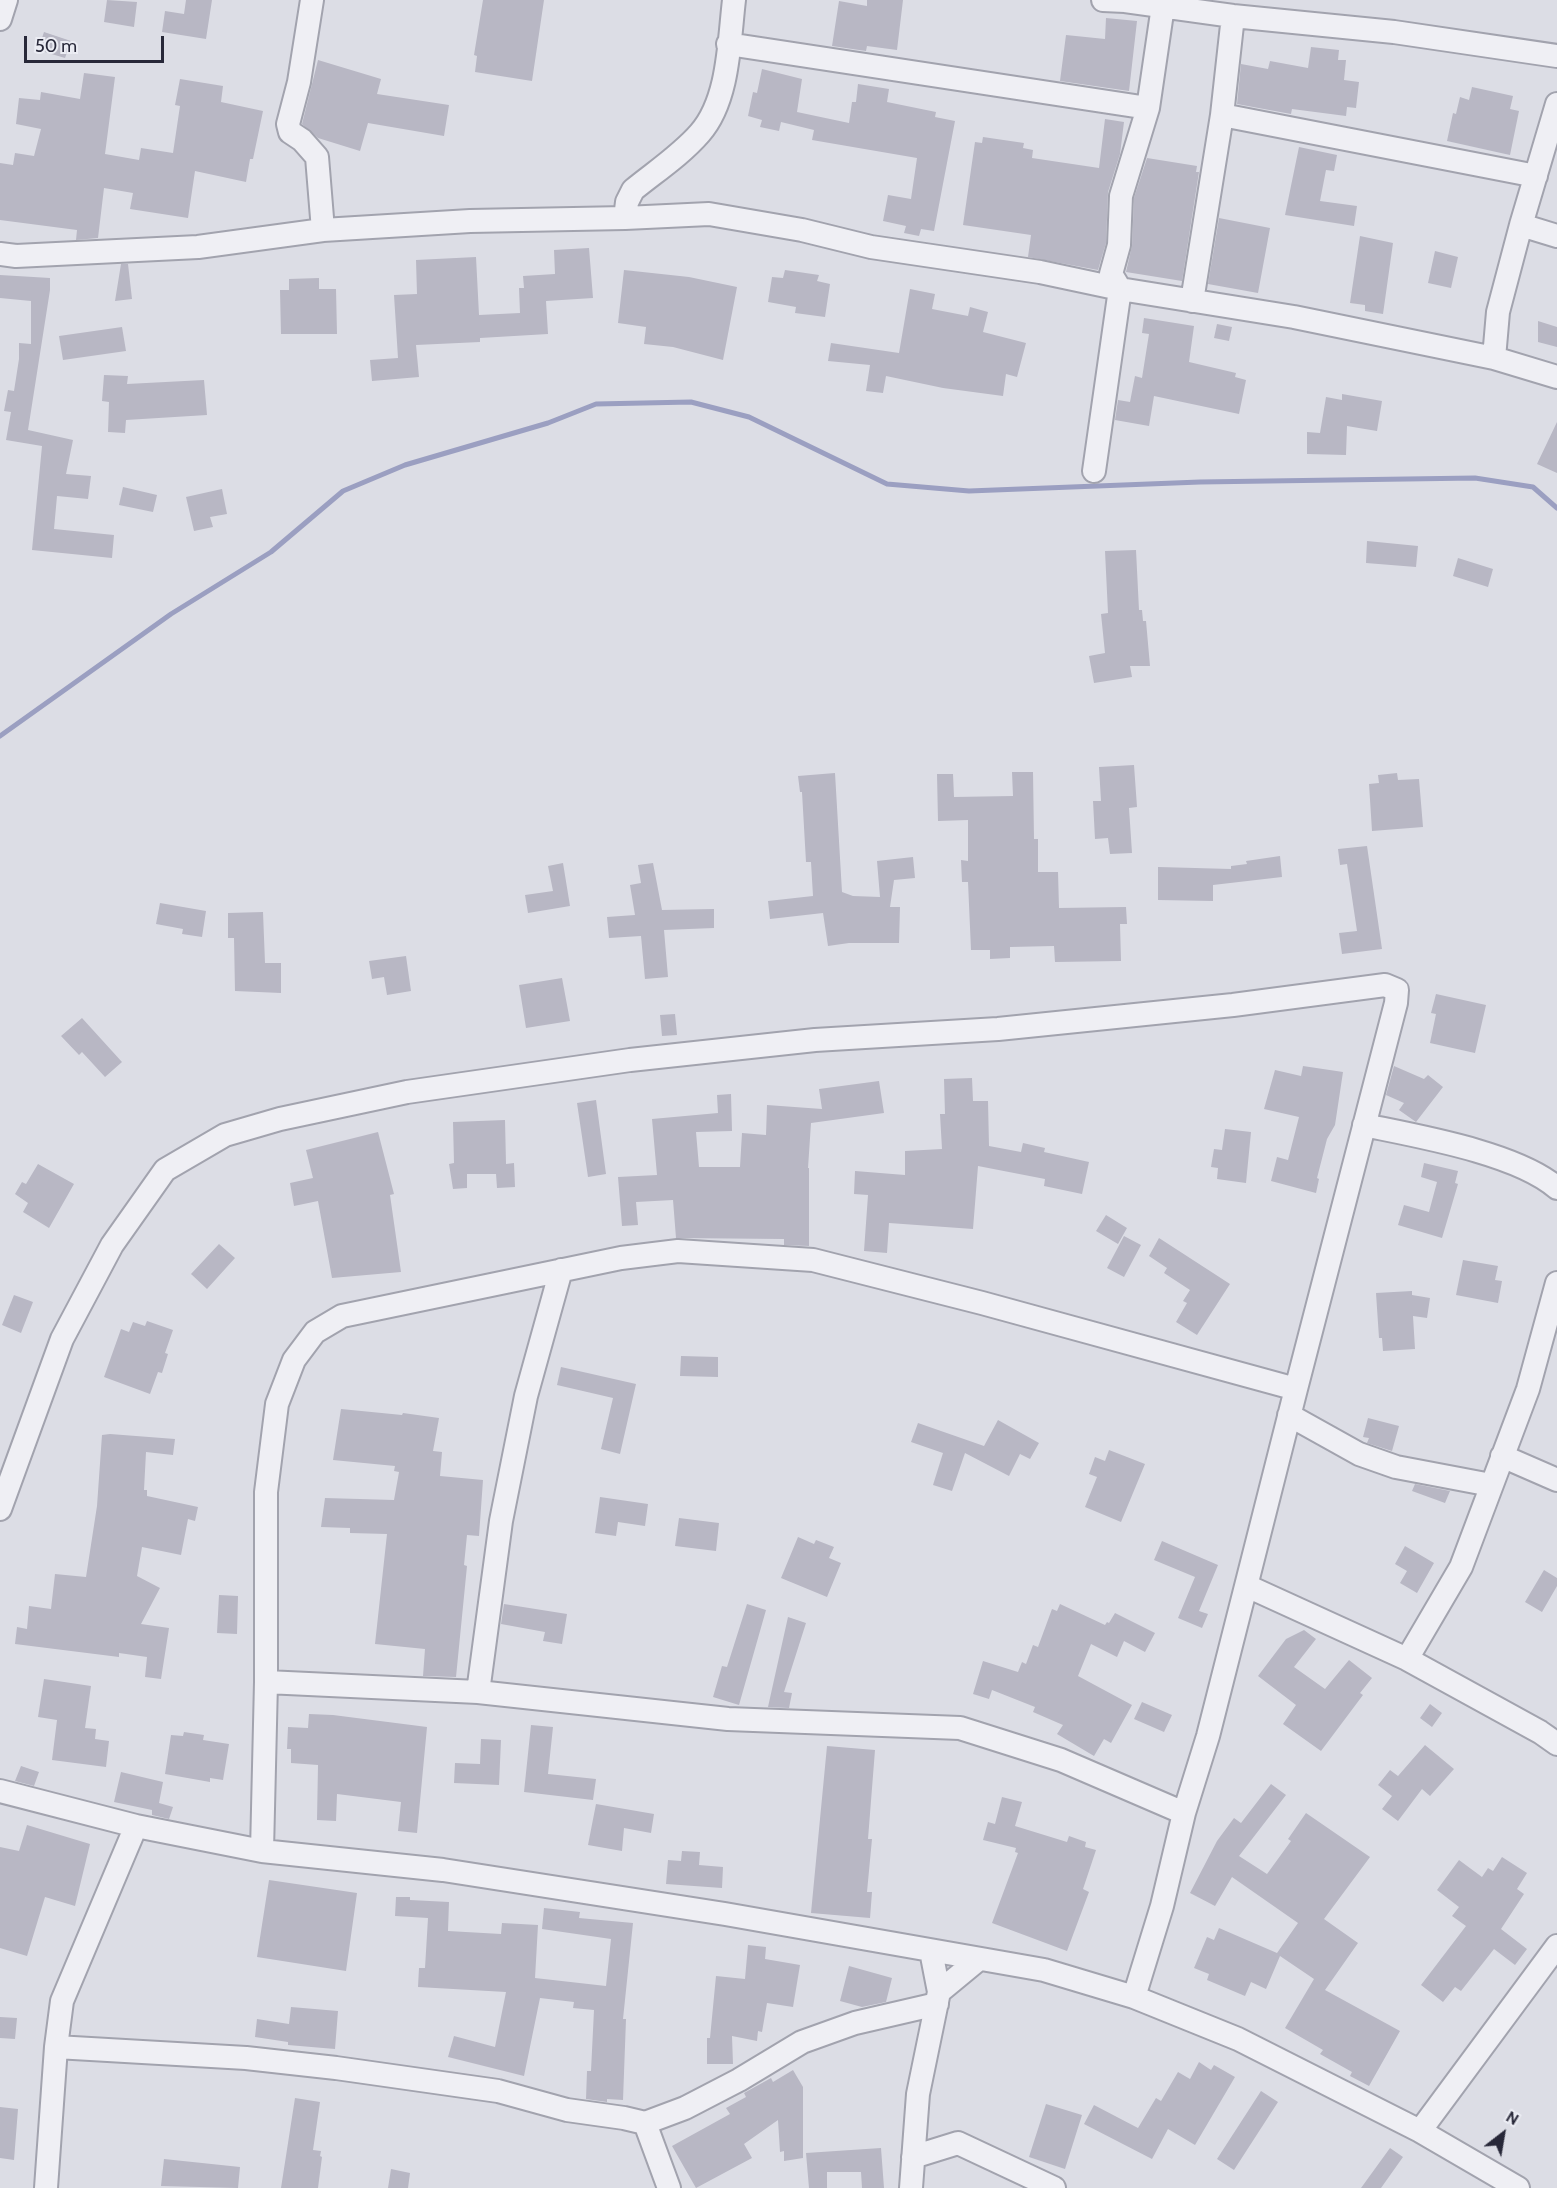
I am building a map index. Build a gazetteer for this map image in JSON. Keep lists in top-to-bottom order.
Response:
{
  "scale_bar": "50 m",
  "north": "top right"
}
